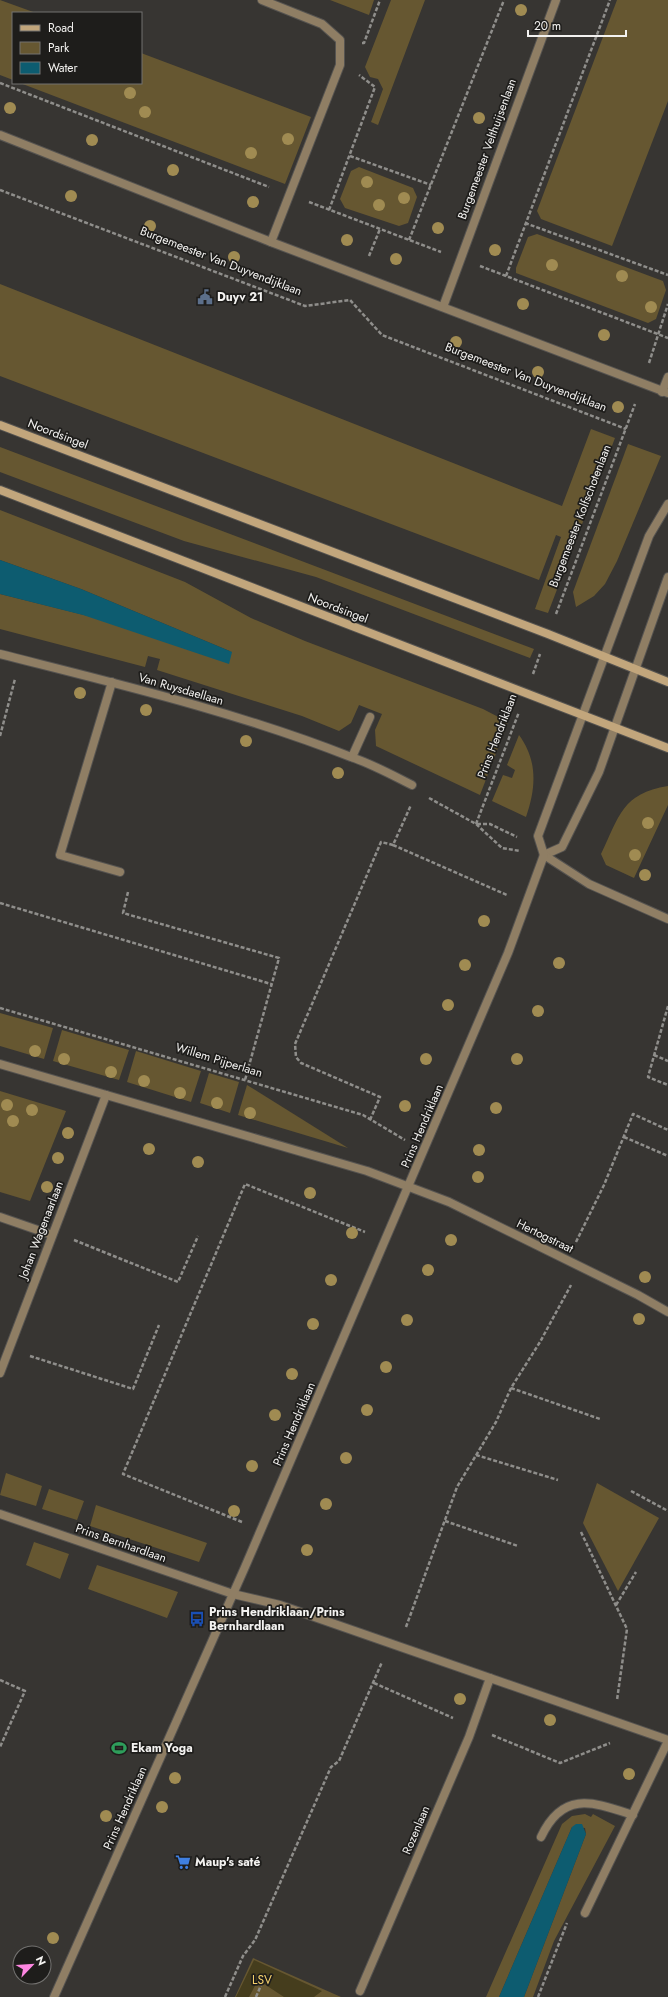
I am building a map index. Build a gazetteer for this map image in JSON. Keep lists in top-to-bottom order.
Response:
{
  "streets": {
    "main road": ["Noordsingel"],
    "street": [
      "Burgemeester Velthuijsenlaan",
      "Van Ruysdaellaan",
      "Prins Hendriklaan",
      "Johan Wagenaarlaan",
      "Hertogstraat",
      "Prins Bernhardlaan",
      "Rozenlaan"
    ],
    "path": ["Burgemeester Van Duyvendijklaan", "Burgemeester Kolfschotenlaan", "Willem Pijperlaan"]
  },
  "crossings": [
    ["Burgemeester Van Duyvendijklaan", "Burgemeester Kolfschotenlaan"],
    ["Noordsingel", "Burgemeester Kolfschotenlaan"],
    ["Noordsingel", "Prins Hendriklaan"],
    ["Burgemeester Kolfschotenlaan", "Prins Hendriklaan"],
    ["Prins Hendriklaan", "Willem Pijperlaan"],
    ["Prins Hendriklaan", "Hertogstraat"],
    ["Prins Hendriklaan", "Prins Bernhardlaan"]
  ],
  "parks": ["LSV"],
  "places": {
    "public building": ["Duyv 21"],
    "bus stop": ["Prins Hendriklaan/Prins Bernhardlaan"],
    "sports": ["Ekam Yoga"],
    "supermarket": ["Maup's saté"]
  },
  "legend": ["Road", "Park", "Water"],
  "scale_bar": "20 m",
  "north": "top right"
}
